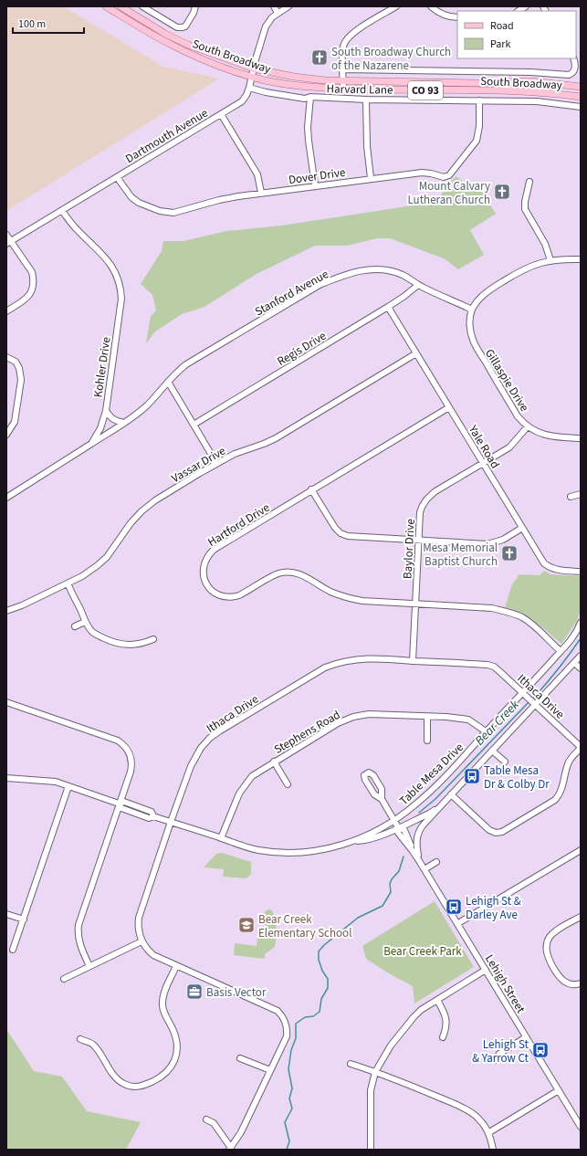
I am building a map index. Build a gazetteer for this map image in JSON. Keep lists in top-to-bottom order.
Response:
{
  "streets": {
    "main road": ["South Broadway", "CO 93"],
    "street": [
      "Harvard Lane",
      "Dartmouth Avenue",
      "Dover Drive",
      "Stanford Avenue",
      "Regis Drive",
      "Kohler Drive",
      "Gillaspie Drive",
      "Yale Road",
      "Vassar Drive",
      "Hartford Drive",
      "Baylor Drive",
      "Ithaca Drive",
      "Stephens Road",
      "Table Mesa Drive",
      "Lehigh Street"
    ]
  },
  "crossings": [
    ["South Broadway", "Dartmouth Avenue"],
    ["Harvard Lane", "Dartmouth Avenue"],
    ["Harvard Lane", "Dover Drive"],
    ["Dartmouth Avenue", "Dover Drive"],
    ["Dartmouth Avenue", "Kohler Drive"],
    ["Stanford Avenue", "Regis Drive"],
    ["Stanford Avenue", "Kohler Drive"],
    ["Stanford Avenue", "Gillaspie Drive"],
    ["Regis Drive", "Yale Road"],
    ["Gillaspie Drive", "Baylor Drive"],
    ["Yale Road", "Vassar Drive"],
    ["Yale Road", "Hartford Drive"],
    ["Yale Road", "Baylor Drive"],
    ["Hartford Drive", "Baylor Drive"],
    ["Hartford Drive", "Table Mesa Drive"],
    ["Baylor Drive", "Ithaca Drive"],
    ["Ithaca Drive", "Table Mesa Drive"],
    ["Stephens Road", "Table Mesa Drive"],
    ["Table Mesa Drive", "Lehigh Street"]
  ],
  "water": ["Bear Creek"],
  "parks": ["Bear Creek Park"],
  "places": {
    "church": ["South Broadway Church of the Nazarene", "Mount Calvary Lutheran Church", "Mesa Memorial Baptist Church"],
    "bus stop": ["Table Mesa Dr & Colby Dr", "Lehigh St & Darley Ave", "Lehigh St & Yarrow Ct"],
    "school or university": ["Bear Creek Elementary School"],
    "office": ["Basis Vector"]
  },
  "legend": ["Road", "Park"],
  "scale_bar": "100 m"
}
